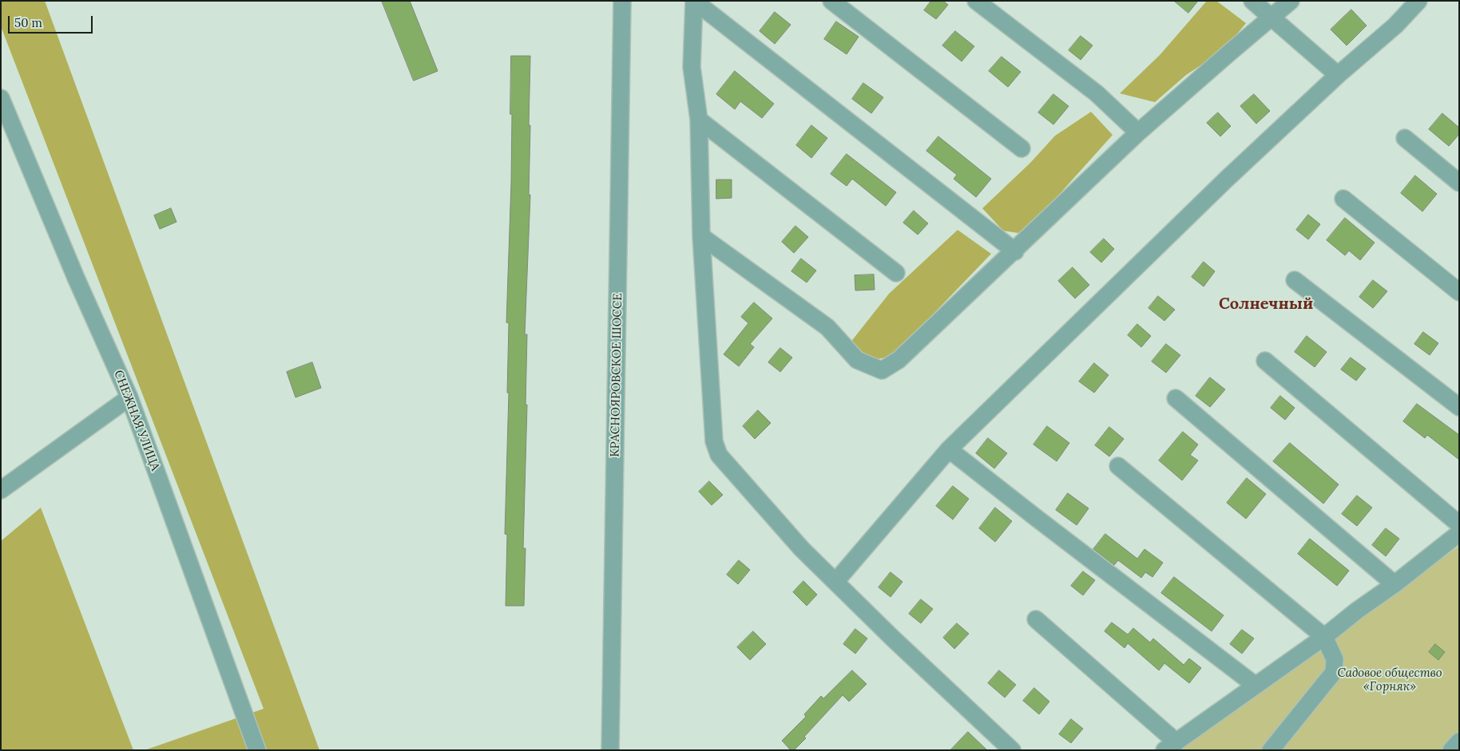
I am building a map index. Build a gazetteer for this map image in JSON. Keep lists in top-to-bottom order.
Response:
{
  "streets": {
    "street": ["КРАСНОЯРОВСКОЕ ШОССЕ", "СНЕЖНАЯ УЛИЦА"]
  },
  "districts": ["Солнечный"],
  "parks": ["Садовое общество «Горняк»"],
  "scale_bar": "50 m"
}
